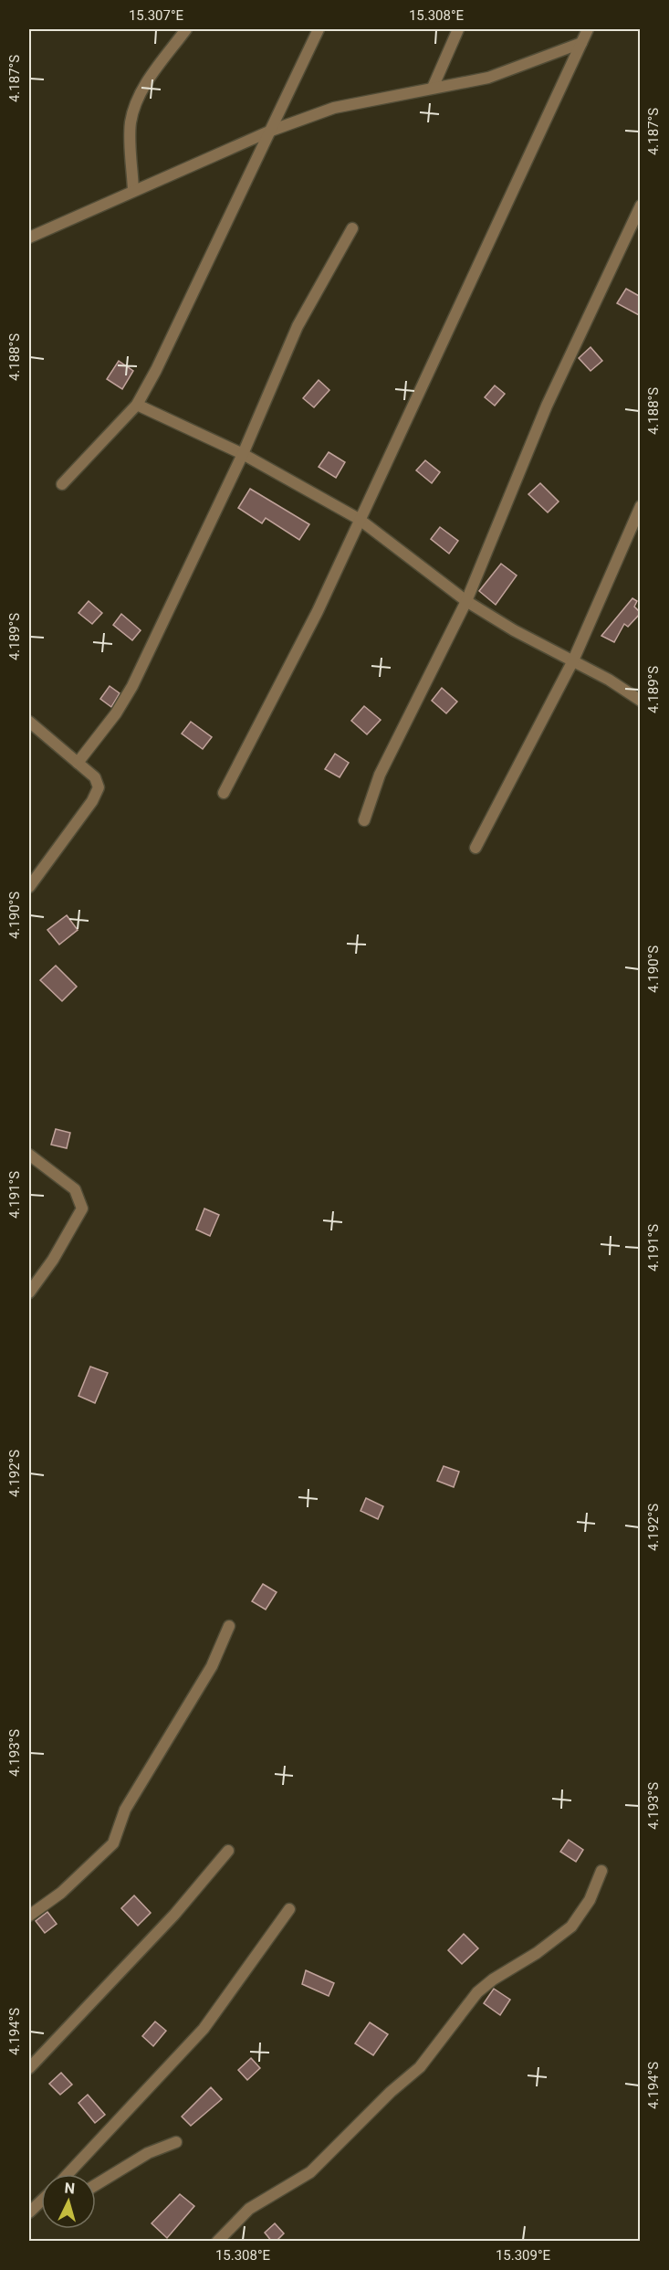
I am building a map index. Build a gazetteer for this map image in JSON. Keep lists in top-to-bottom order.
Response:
{
  "north": "top",
  "coordinates": [
    "15.307°E",
    "15.308°E",
    "4.187°S",
    "4.188°S",
    "4.189°S",
    "4.190°S",
    "4.191°S",
    "4.192°S",
    "4.193°S",
    "4.194°S",
    "15.309°E"
  ]
}
